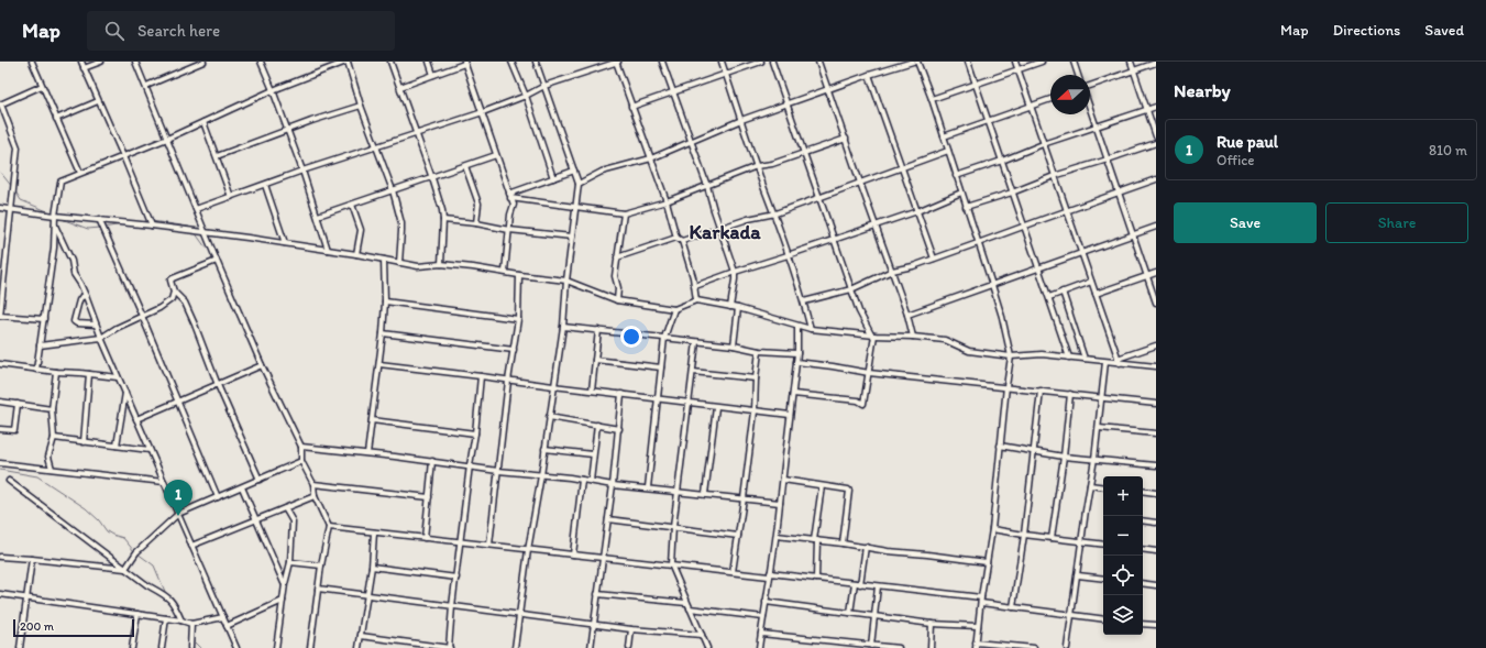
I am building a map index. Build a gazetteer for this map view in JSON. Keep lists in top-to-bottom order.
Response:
{
  "districts": ["Karkada"],
  "scale_bar": "200 m",
  "north": "left",
  "page": {
    "header": "Map",
    "search": "Search here",
    "nav": ["Map", "Directions", "Saved"],
    "heading": "Nearby",
    "list": [
      {
        "mark": "1",
        "name": "Rue paul",
        "note": "Office",
        "value": "810 m"
      }
    ],
    "buttons": ["Save", "Share"],
    "map_buttons": ["+", "−"],
    "pins": "1",
    "scale": "200 m"
  }
}
